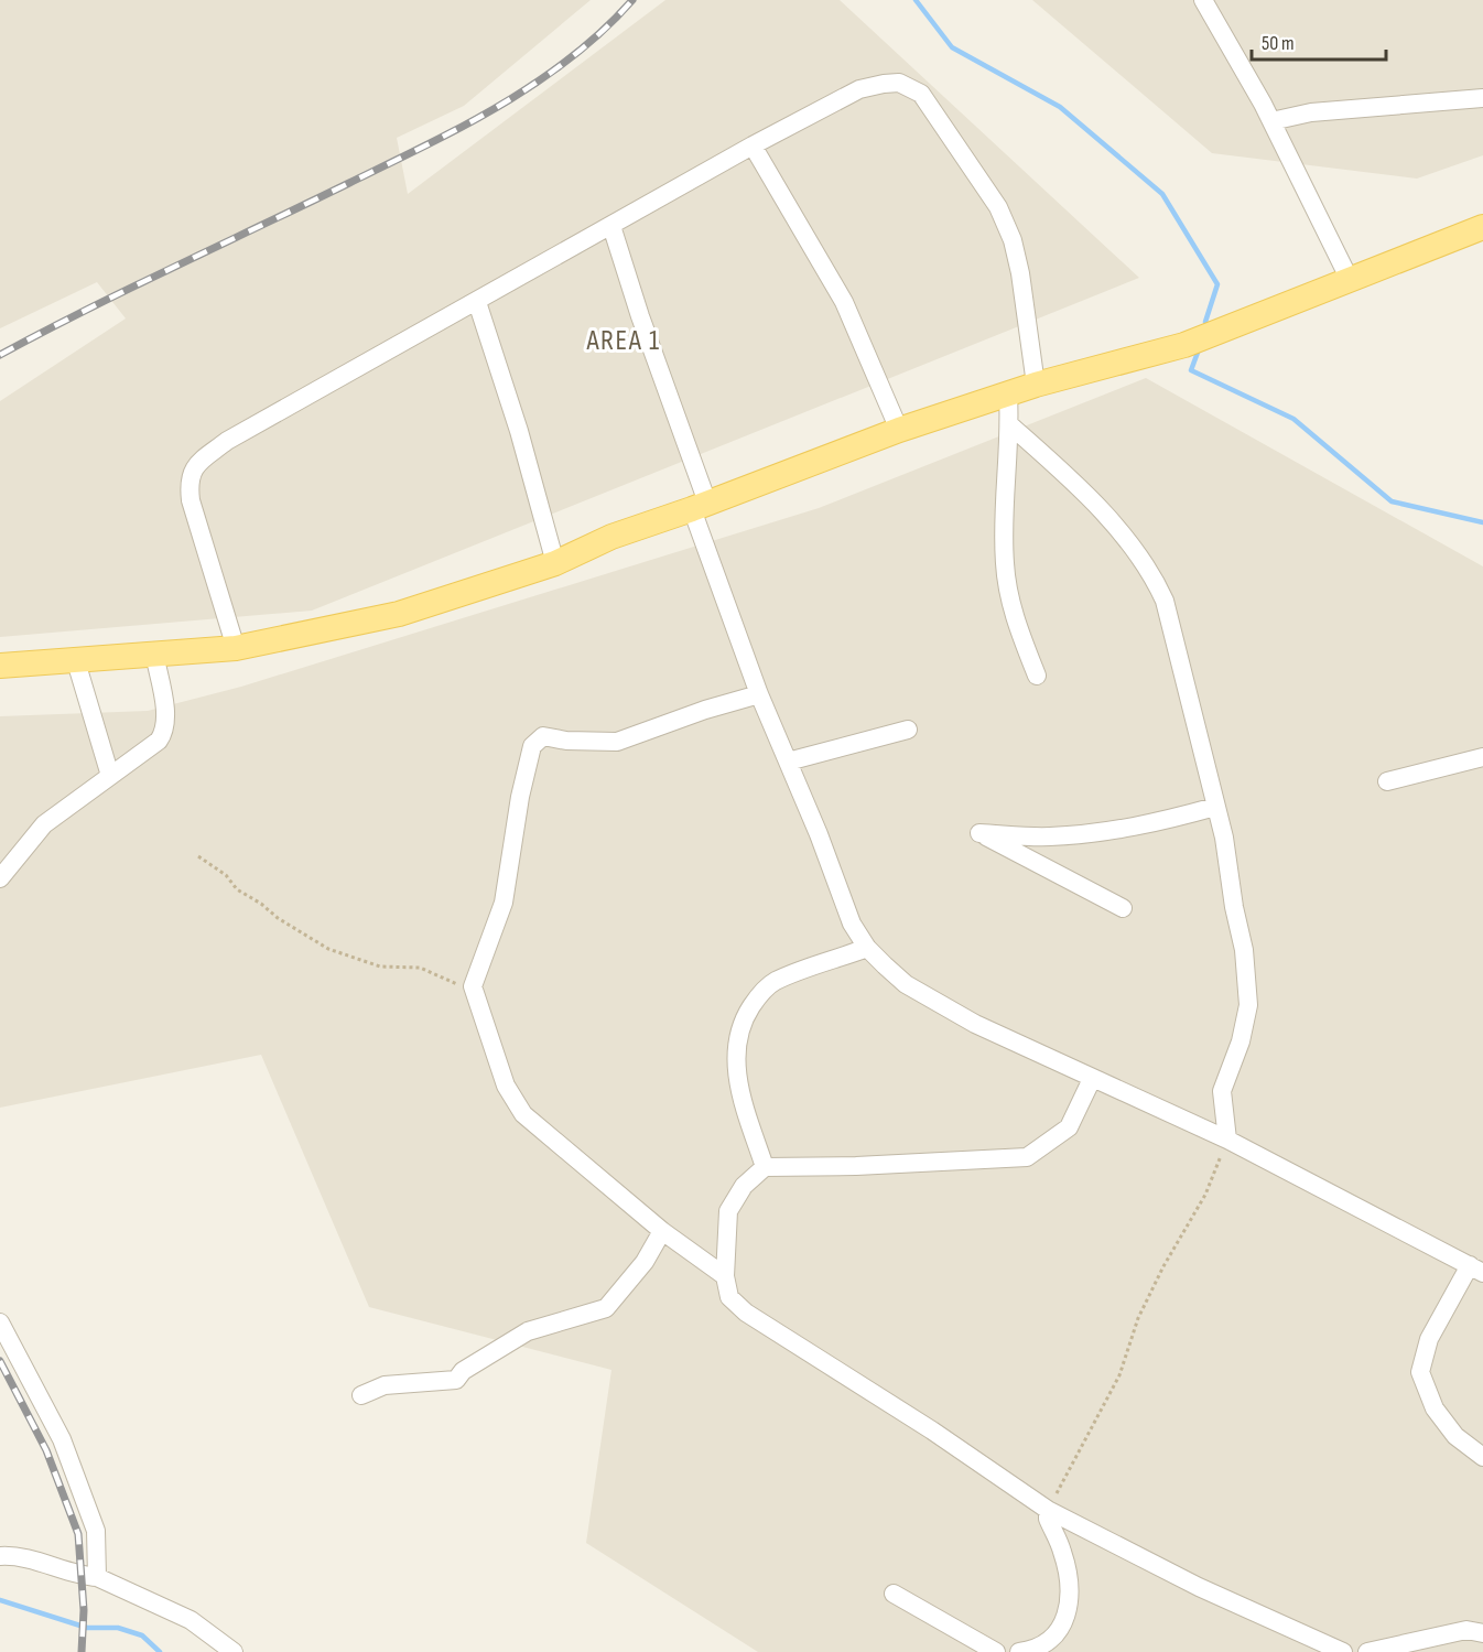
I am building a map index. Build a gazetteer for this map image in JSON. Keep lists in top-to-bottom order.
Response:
{
  "districts": ["AREA 1"],
  "scale_bar": "50 m"
}
